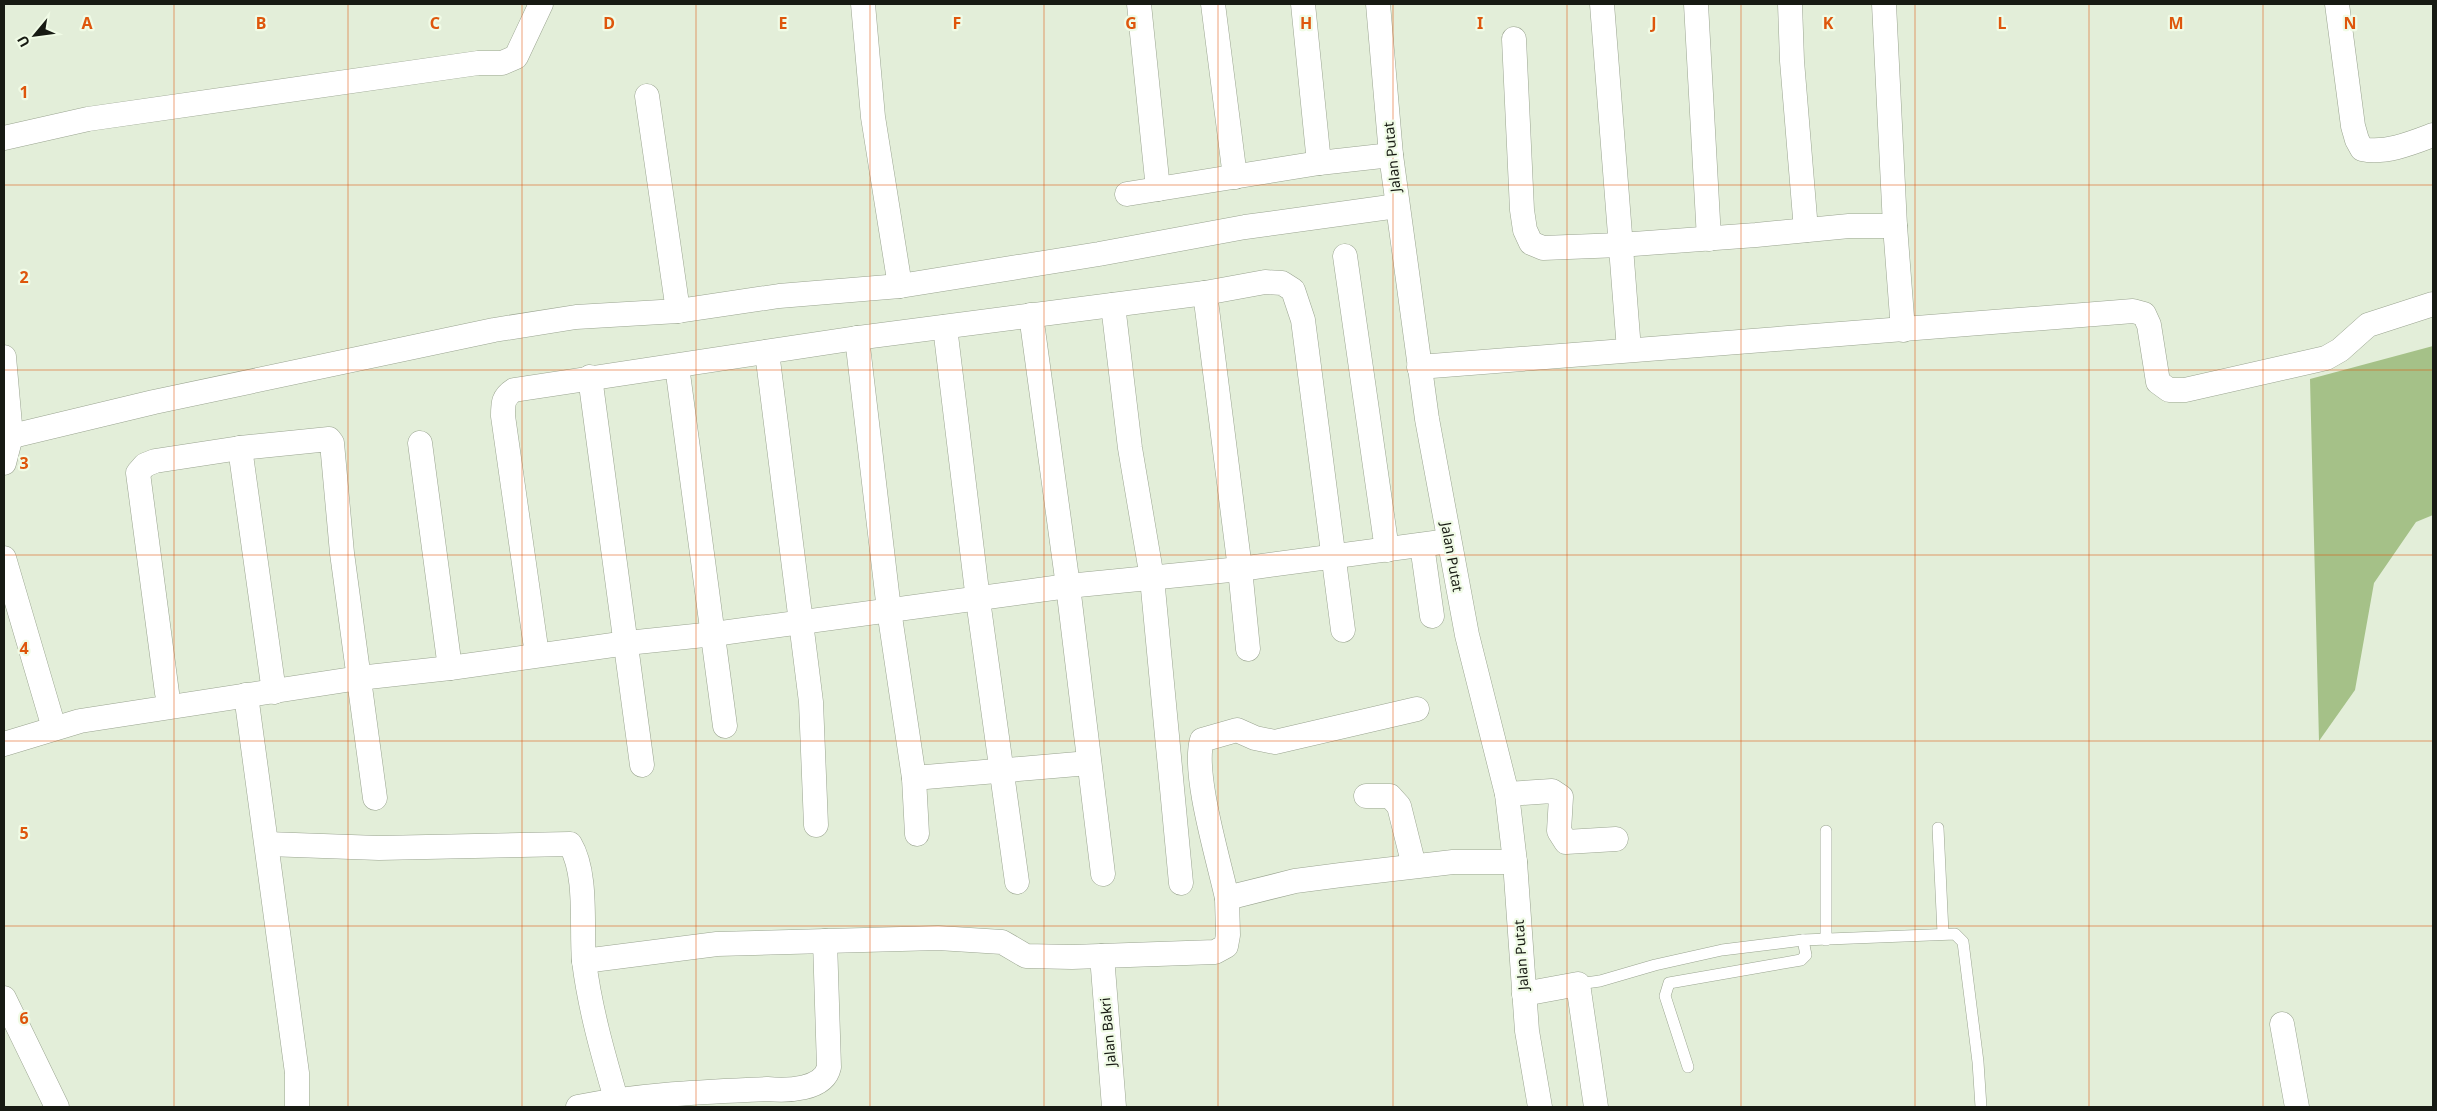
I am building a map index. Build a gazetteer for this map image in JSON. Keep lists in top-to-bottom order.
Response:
{
  "streets": {
    "street": ["Jalan Putat", "Jalan Bakri"]
  },
  "north": "bottom left",
  "grid": {
    "columns": [
      "A",
      "B",
      "C",
      "D",
      "E",
      "F",
      "G",
      "H",
      "I",
      "J",
      "K",
      "L",
      "M",
      "N"
    ],
    "rows": [
      "1",
      "2",
      "3",
      "4",
      "5",
      "6"
    ]
  }
}
